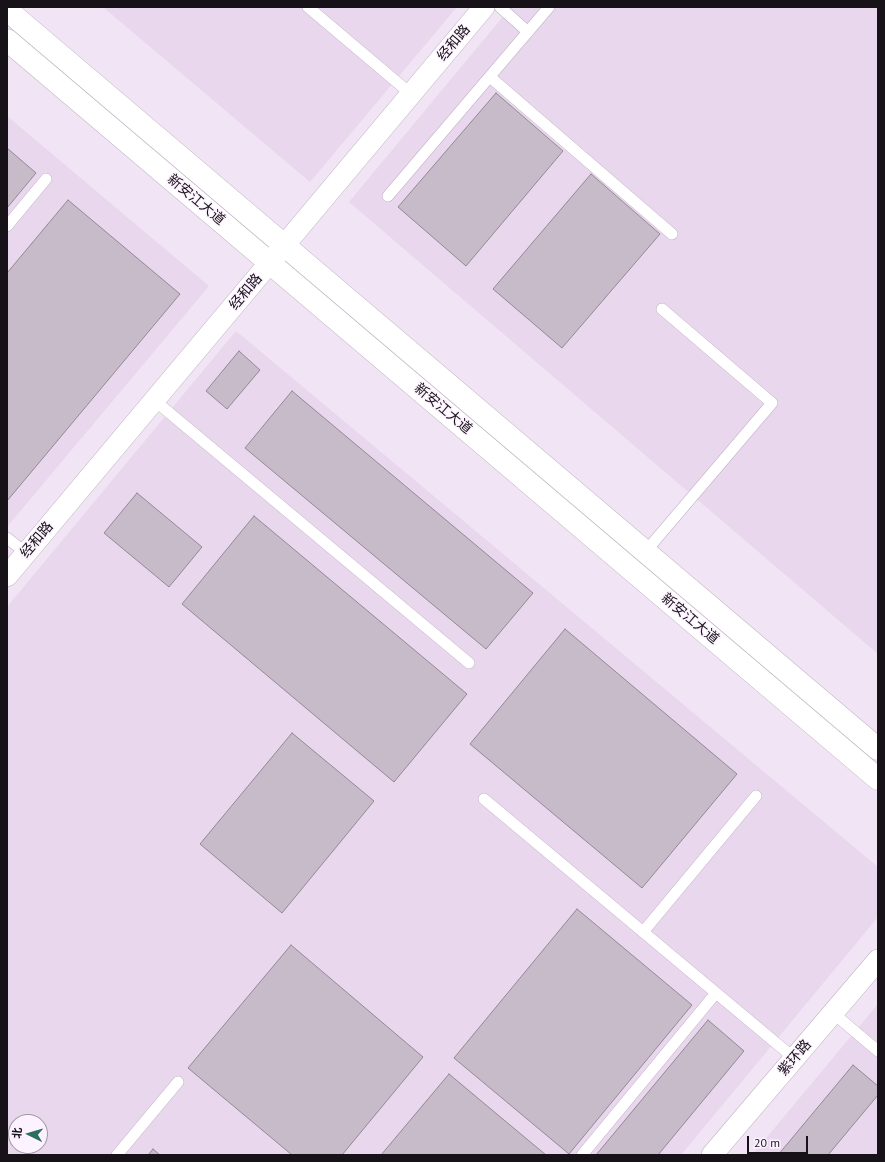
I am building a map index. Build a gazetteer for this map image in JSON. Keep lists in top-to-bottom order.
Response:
{
  "streets": {
    "main road": ["新安江大道"],
    "street": ["经和路", "紫环路"]
  },
  "crossings": [
    ["经和路", "新安江大道"]
  ],
  "scale_bar": "20 m",
  "north": "left"
}
